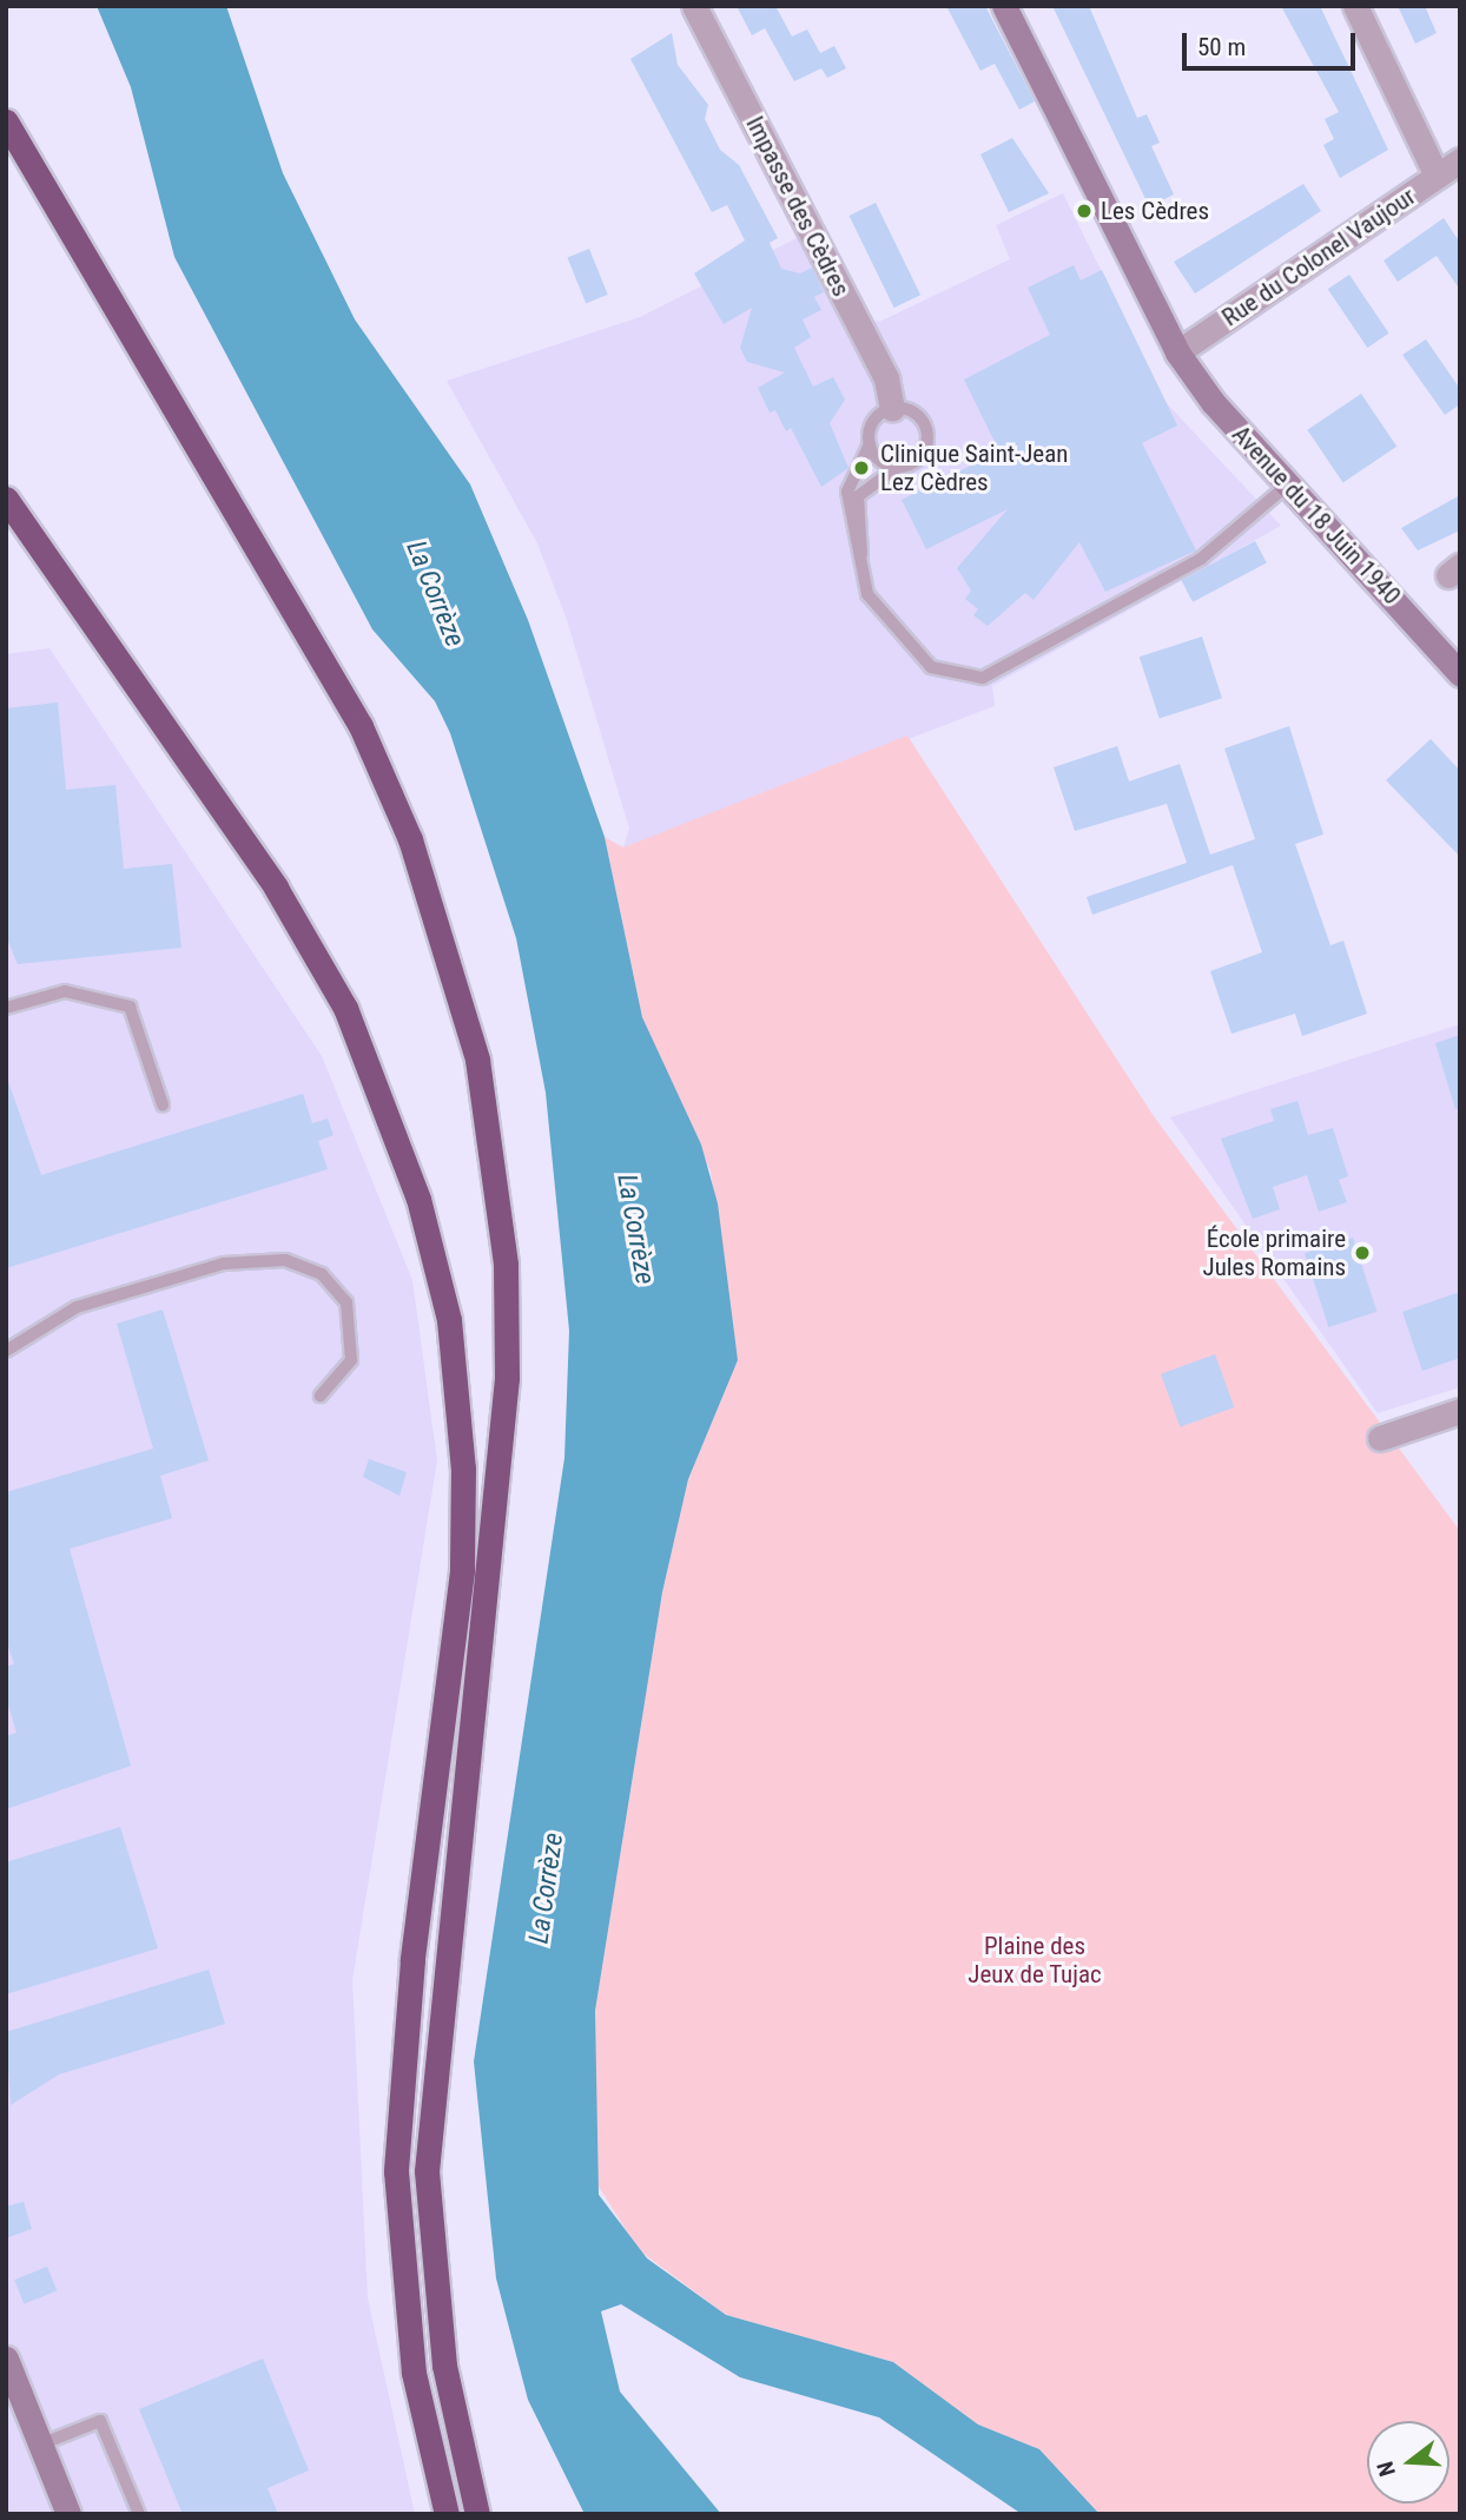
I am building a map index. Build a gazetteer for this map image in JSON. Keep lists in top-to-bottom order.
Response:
{
  "streets": {
    "street": ["Impasse des Cèdres", "Rue du Colonel Vaujour", "Avenue du 18 Juin 1940"]
  },
  "crossings": [
    ["Rue du Colonel Vaujour", "Avenue du 18 Juin 1940"]
  ],
  "water": ["La Corrèze"],
  "parks": ["Plaine des Jeux de Tujac"],
  "places": ["Les Cèdres", "Clinique Saint-Jean Lez Cèdres", "École primaire Jules Romains"],
  "scale_bar": "50 m",
  "north": "left"
}
